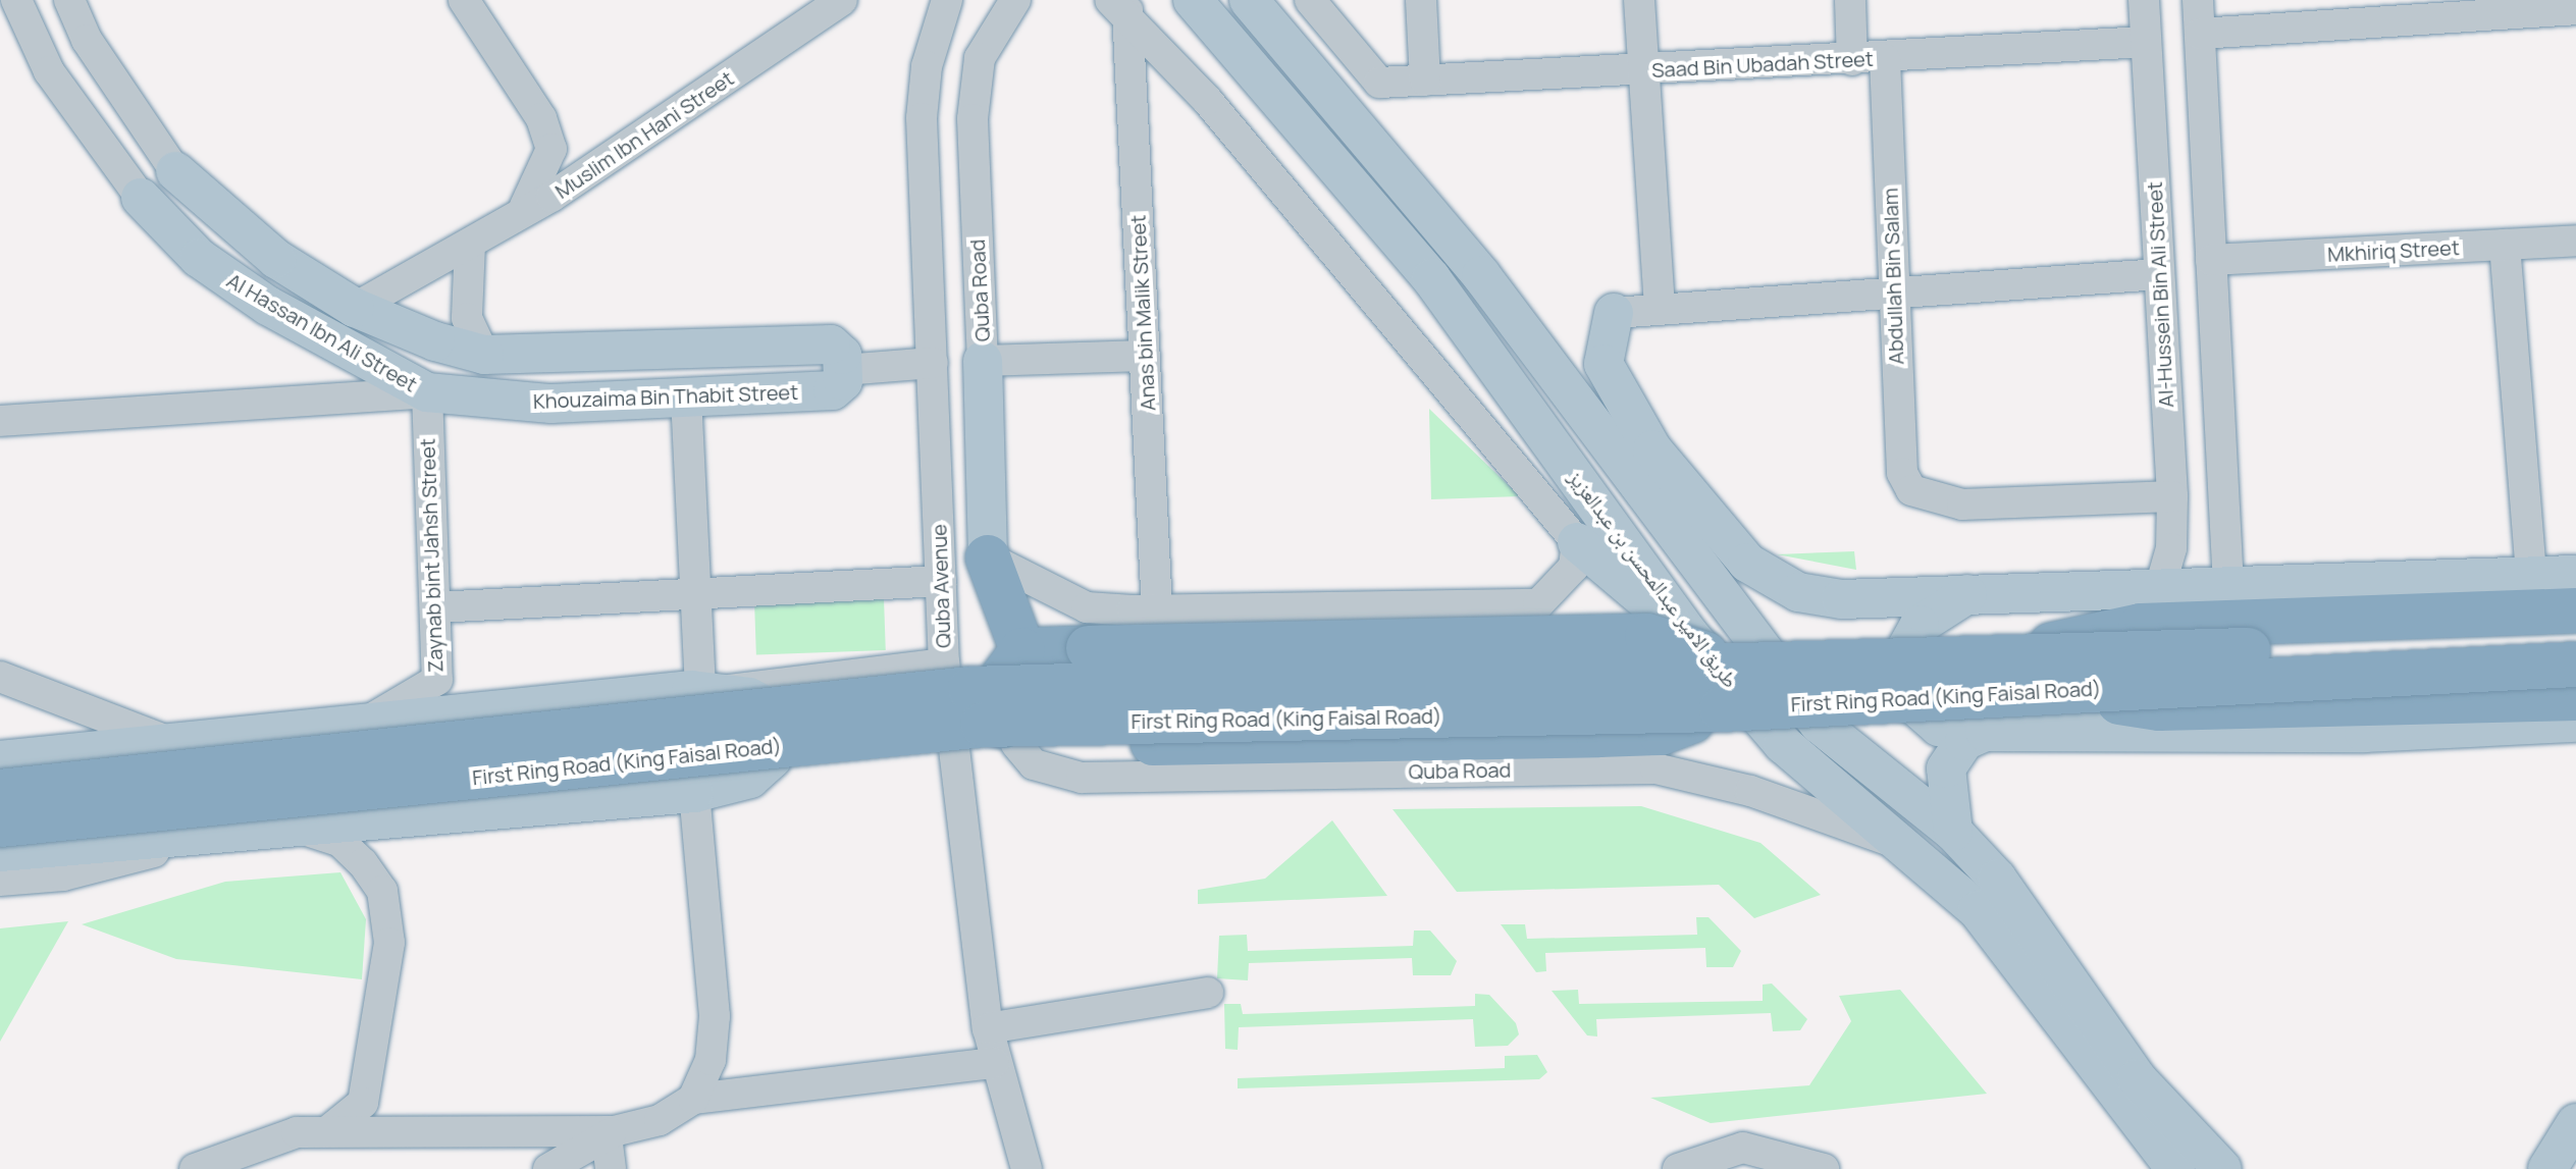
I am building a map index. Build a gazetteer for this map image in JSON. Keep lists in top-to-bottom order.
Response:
{
  "streets": {
    "highway": ["First Ring Road (King Faisal Road)"],
    "main road": [
      "Quba Road",
      "Al Hassan Ibn Ali Street",
      "Khouzaima Bin Thabit Street",
      "طريق الامير عبدالمحسن بن عبدالعزيز"
    ],
    "street": [
      "Saad Bin Ubadah Street",
      "Muslim Ibn Hani Street",
      "Mkhiriq Street",
      "Abdullah Bin Salam",
      "Al-Hussein Bin Ali Street",
      "Anas bin Malik Street",
      "Zaynab bint Jahsh Street",
      "Quba Avenue"
    ]
  },
  "crossings": [
    ["Saad Bin Ubadah Street", "Abdullah Bin Salam"],
    ["Saad Bin Ubadah Street", "Al-Hussein Bin Ali Street"],
    ["Muslim Ibn Hani Street", "Al Hassan Ibn Ali Street"],
    ["Abdullah Bin Salam", "Al-Hussein Bin Ali Street"],
    ["Quba Road", "طريق الامير عبدالمحسن بن عبدالعزيز"],
    ["Al Hassan Ibn Ali Street", "Khouzaima Bin Thabit Street"],
    ["Al Hassan Ibn Ali Street", "Zaynab bint Jahsh Street"],
    ["Khouzaima Bin Thabit Street", "Zaynab bint Jahsh Street"]
  ]
}
